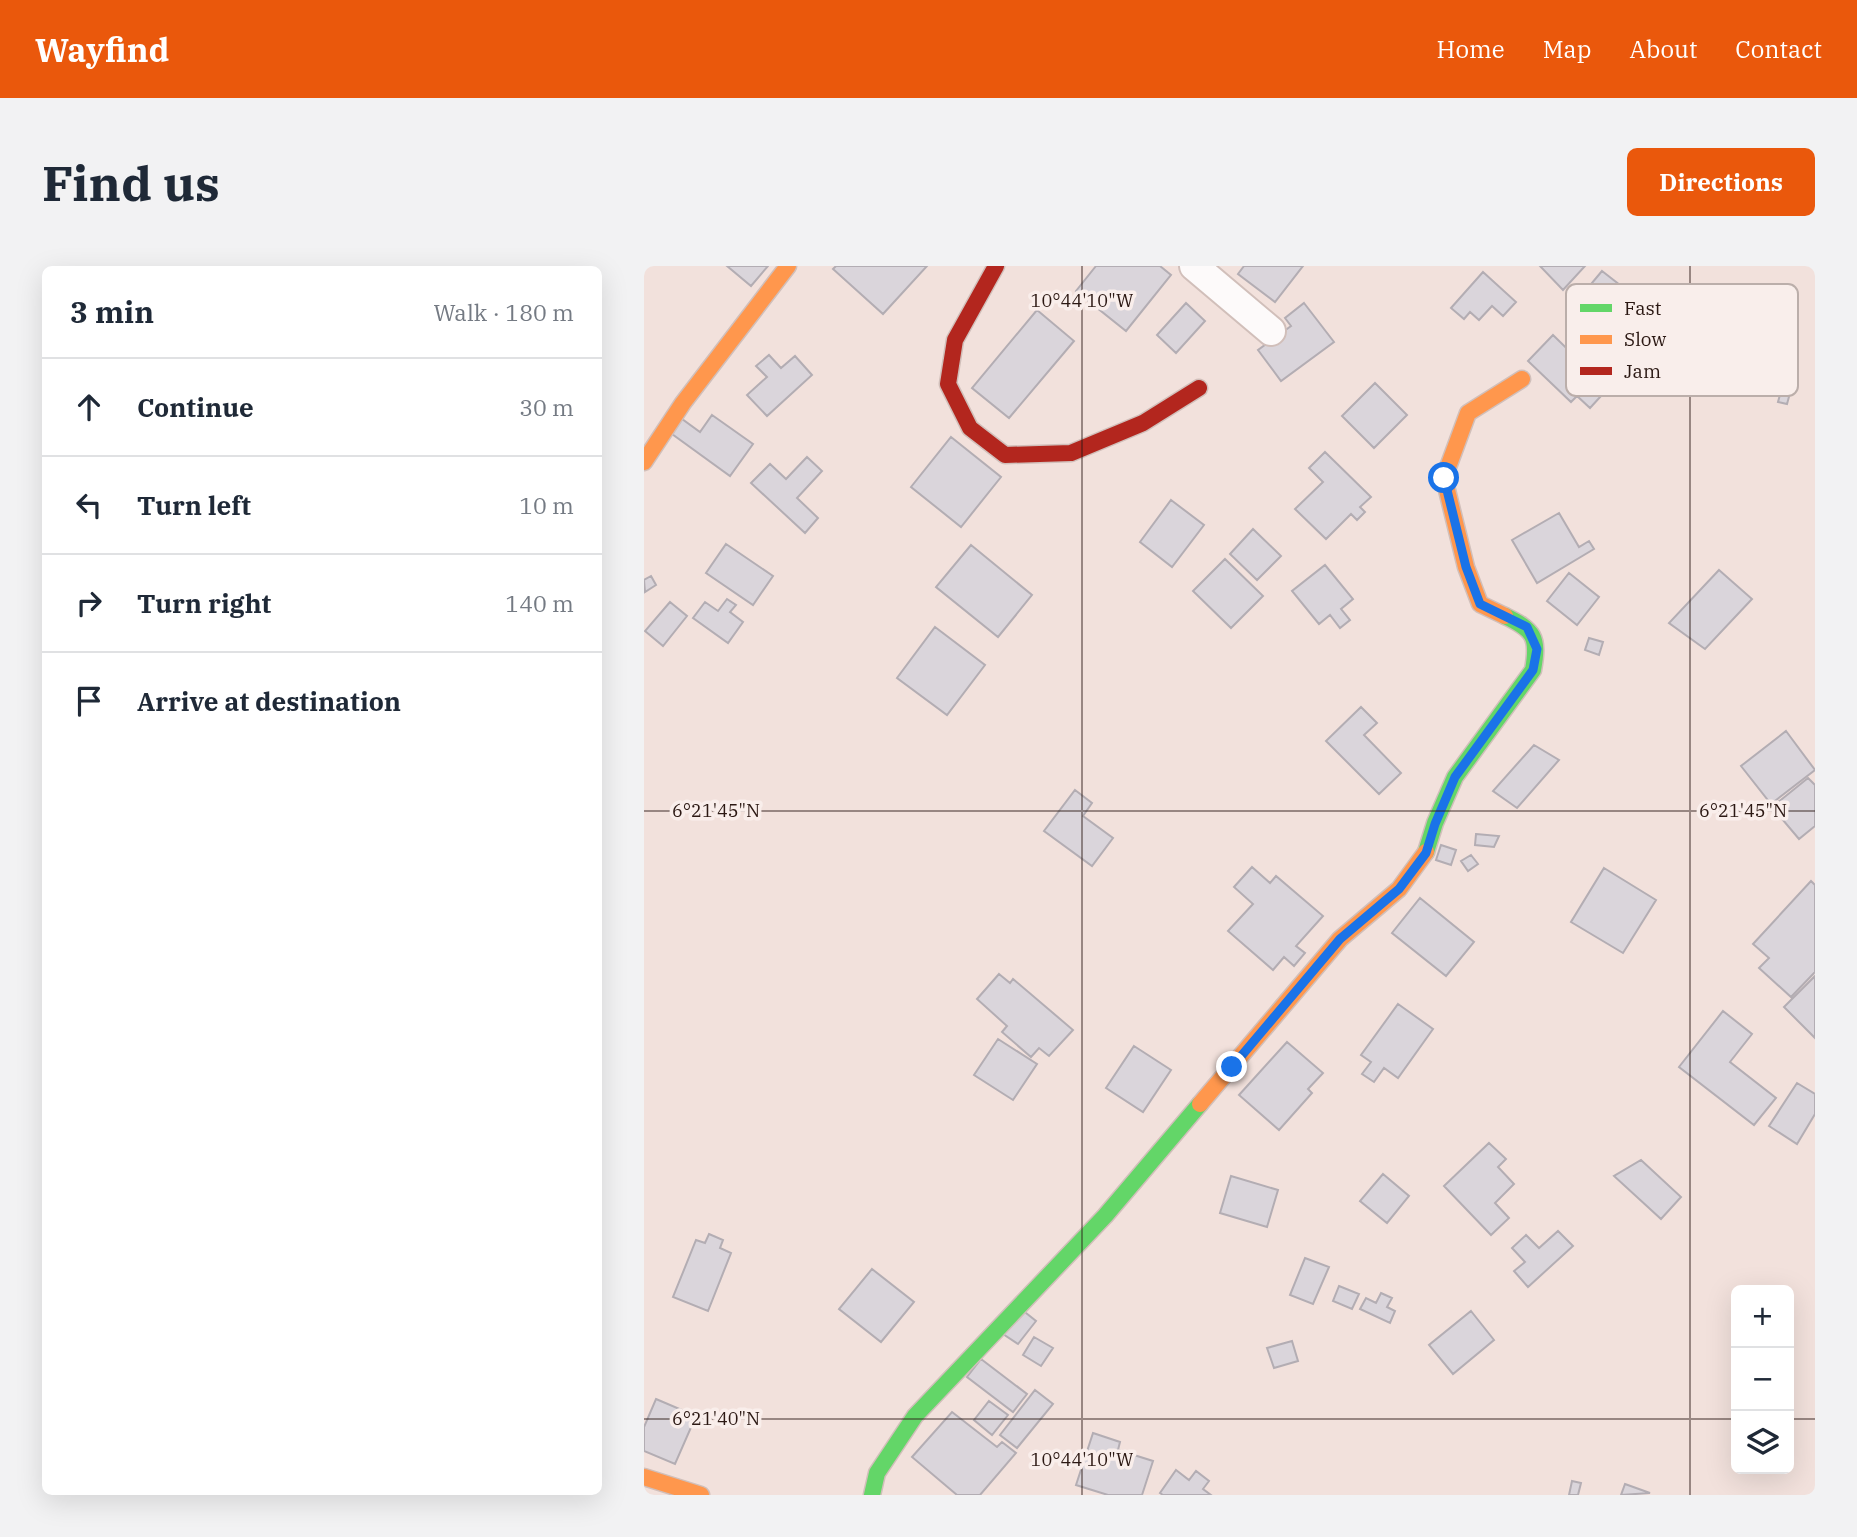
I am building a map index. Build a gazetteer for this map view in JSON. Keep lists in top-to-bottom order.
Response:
{
  "legend": ["Fast", "Slow", "Jam"],
  "page": {
    "header": "Wayfind",
    "nav": [
      "Home",
      "Map",
      "About",
      "Contact"
    ],
    "buttons": "Directions",
    "title": "Find us",
    "heading": ["3 min", "Walk · 180 m"],
    "list": [
      ["Continue", "30 m"],
      ["Turn left", "10 m"],
      ["Turn right", "140 m"],
      "Arrive at destination"
    ],
    "map_buttons": ["+", "−"]
  },
  "coordinates": ["10°44'10\"W", "6°21'45\"N", "6°21'40\"N"]
}
